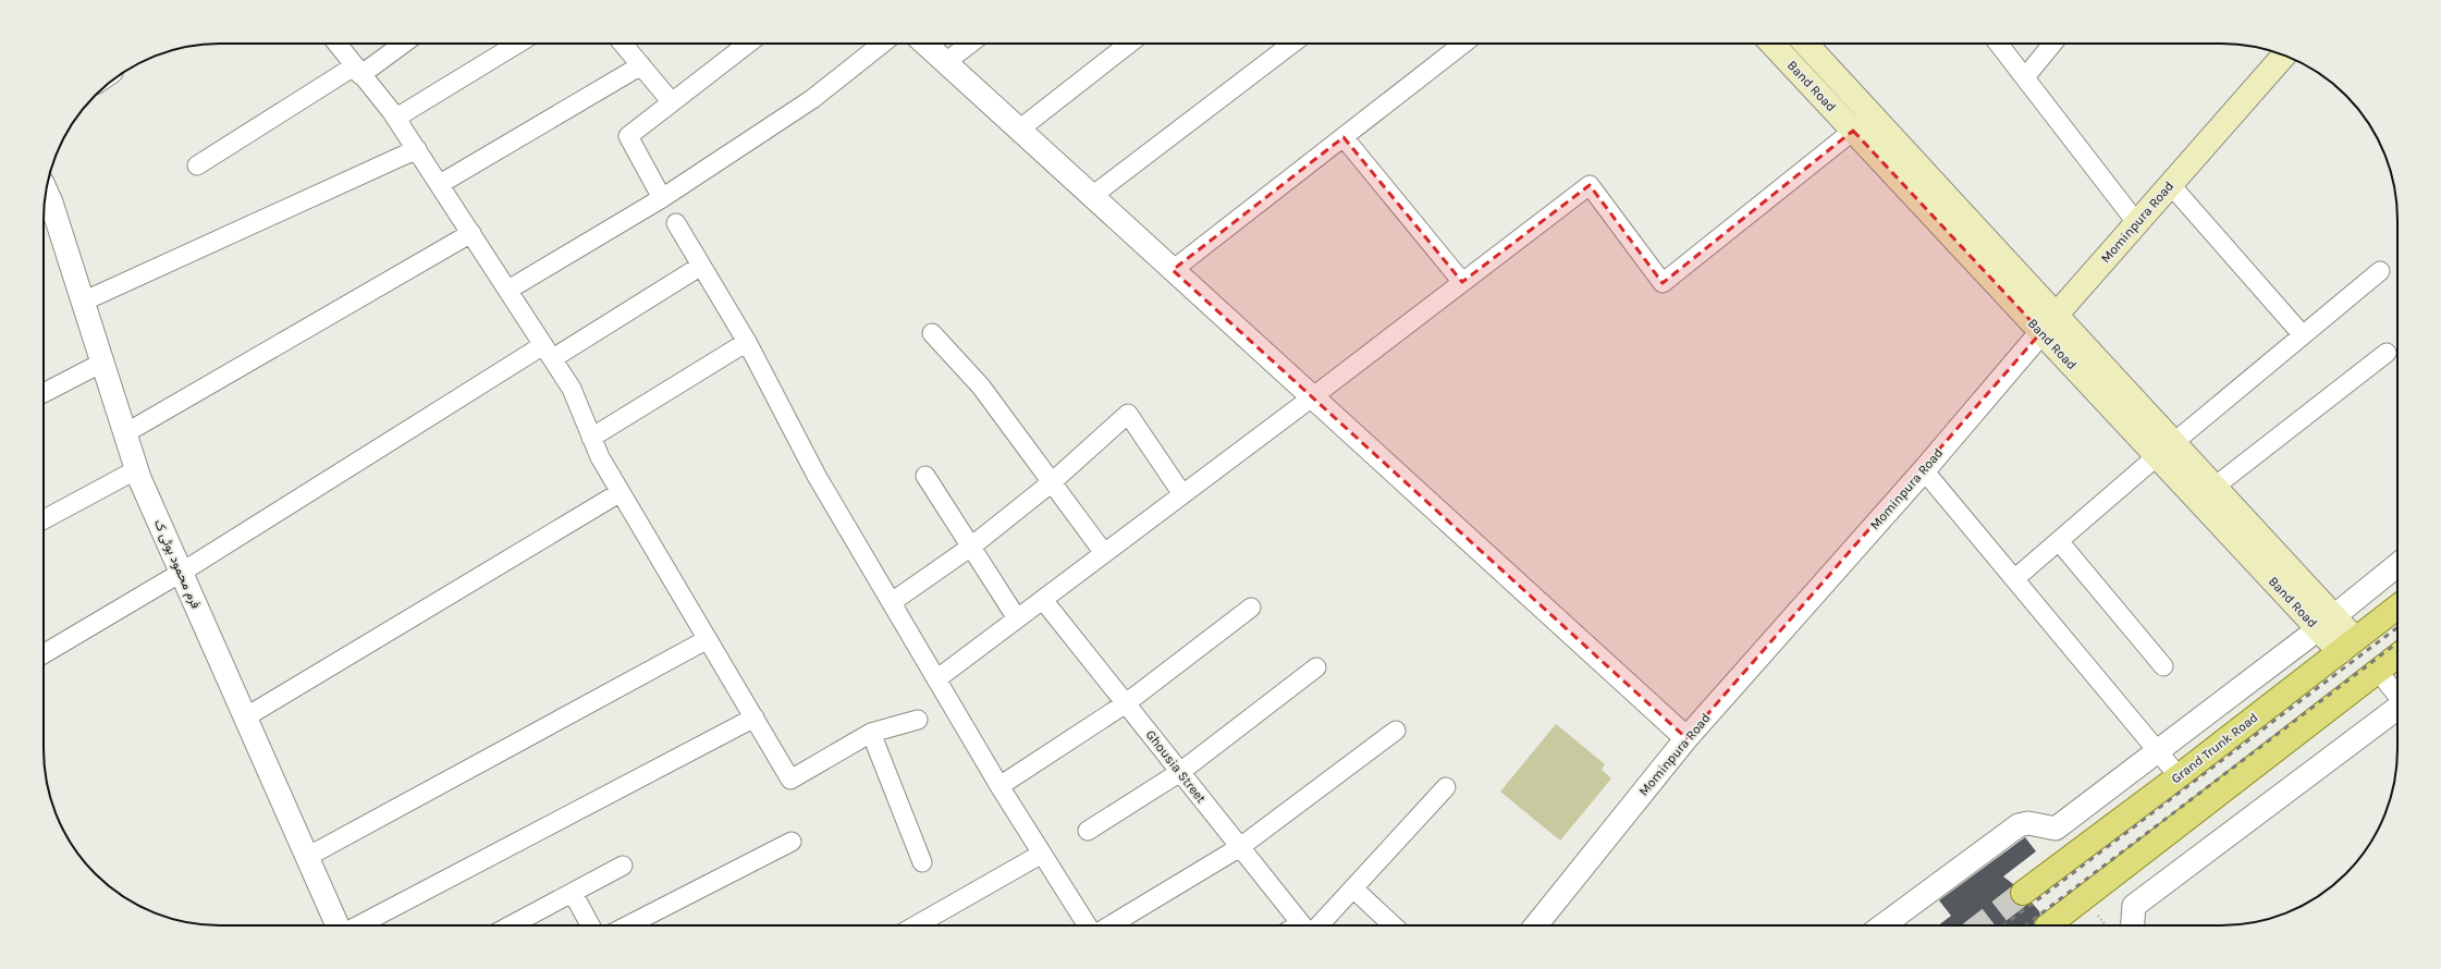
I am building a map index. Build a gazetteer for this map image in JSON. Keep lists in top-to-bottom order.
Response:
{
  "streets": {
    "main road": ["Band Road", "Mominpura Road", "Grand Trunk Road"],
    "street": ["فرم محمود بوٹی ک", "Ghousia Street"]
  },
  "crossings": [
    ["Band Road", "Mominpura Road"],
    ["Band Road", "Grand Trunk Road"]
  ]
}
